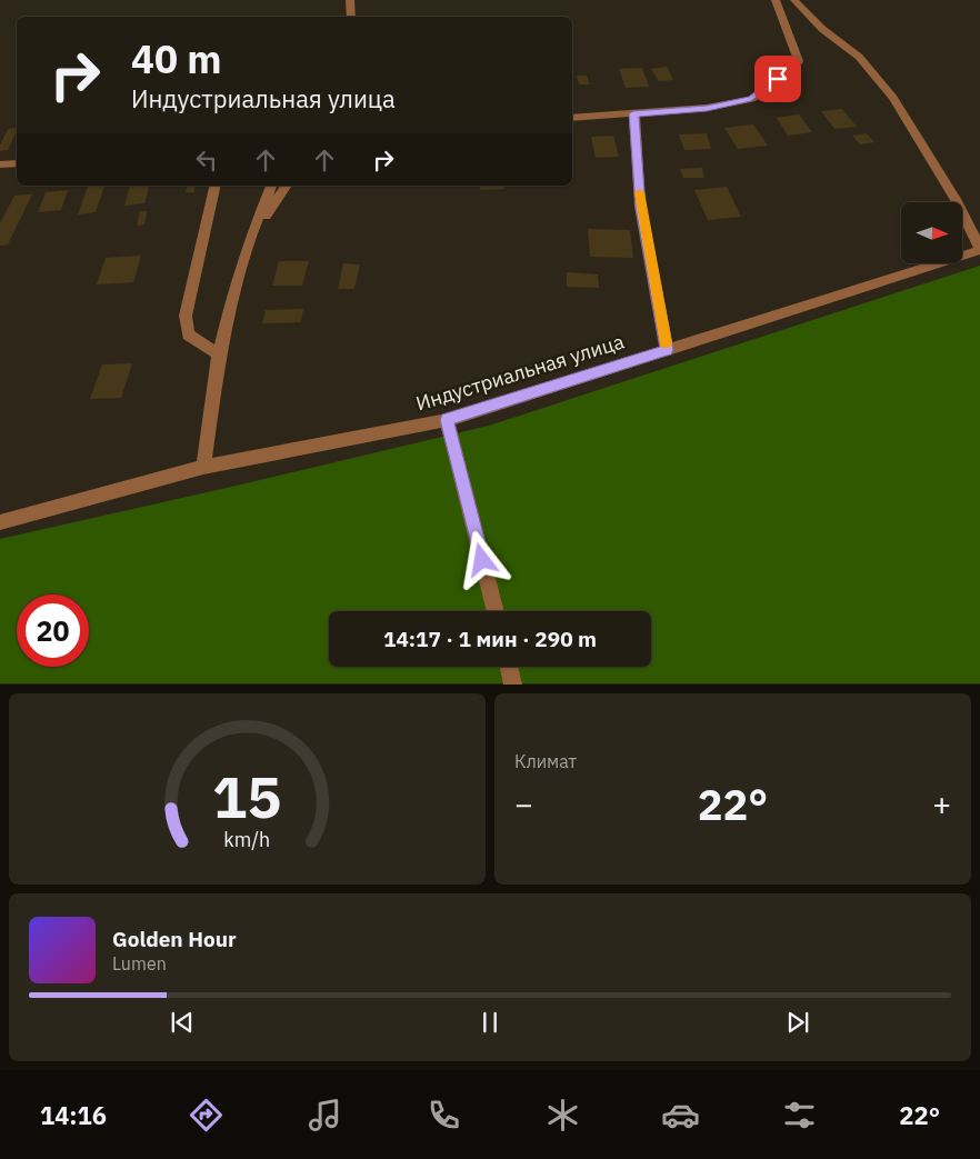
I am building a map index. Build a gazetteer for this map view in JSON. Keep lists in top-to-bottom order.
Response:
{
  "streets": {
    "street": ["Индустриальная улица"]
  },
  "north": "right",
  "page": {
    "turn": ["40 m", "Индустриальная улица"],
    "limit": "20",
    "trip": "14:17 · 1 мин · 290 m",
    "tile": "Климат",
    "heat": ["−", "22°", "+"],
    "song": ["Golden Hour", "Lumen"],
    "tabs": ["14:16", "22°"],
    "gauge": ["15", "km/h"]
  }
}
